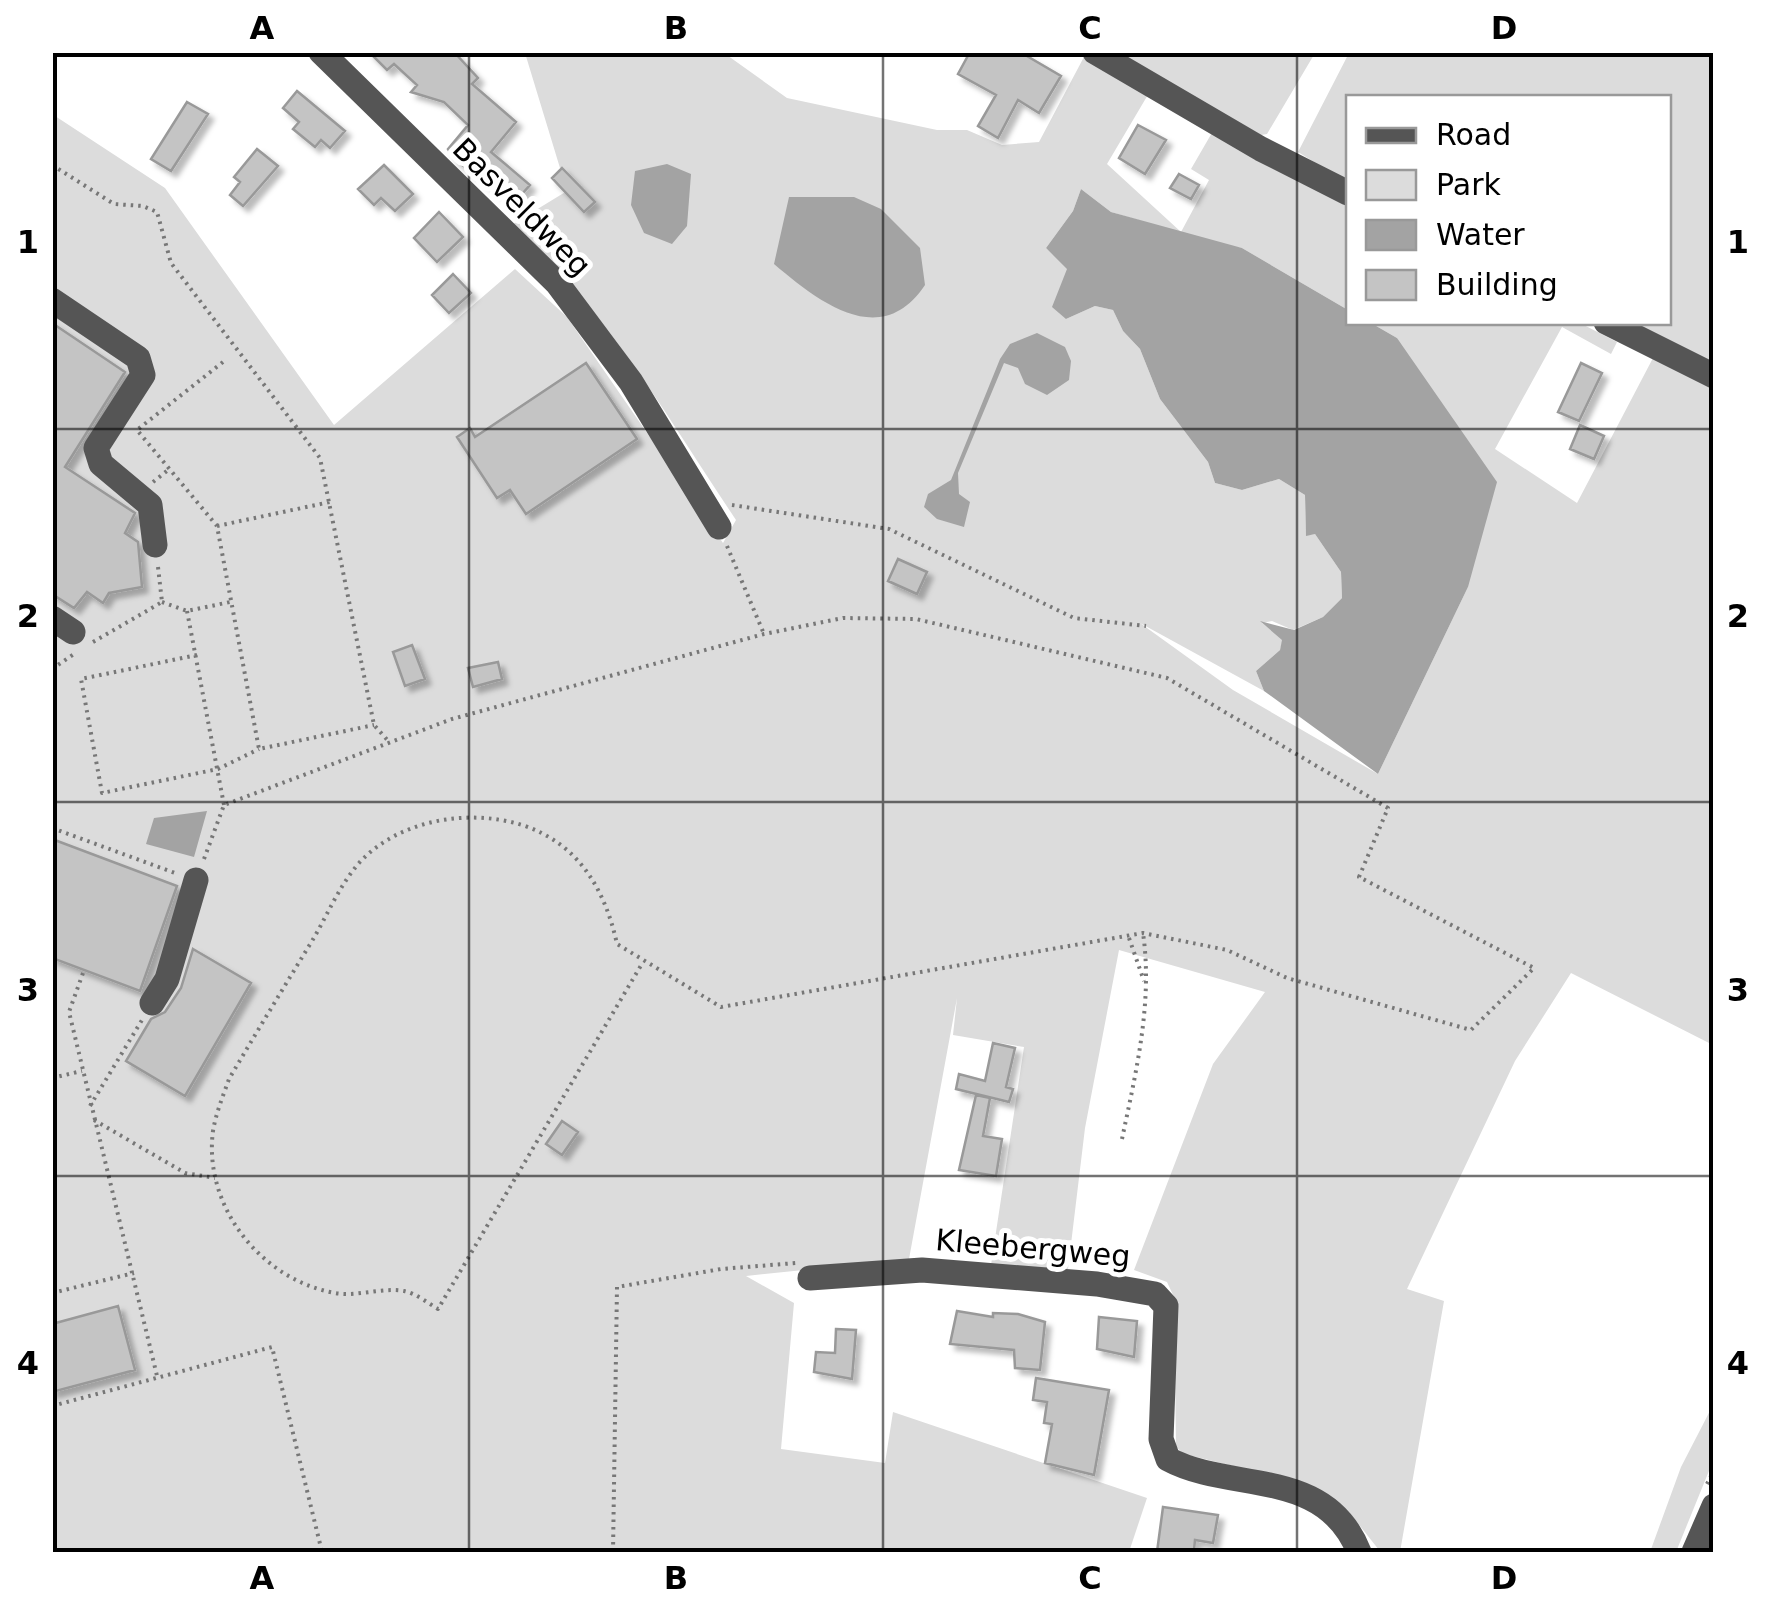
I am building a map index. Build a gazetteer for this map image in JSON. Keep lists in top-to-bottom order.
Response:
{
  "streets": {
    "street": ["Basveldweg", "Kleebergweg"]
  },
  "legend": [
    "Road",
    "Park",
    "Water",
    "Building"
  ],
  "grid": {
    "columns": [
      "A",
      "B",
      "C",
      "D"
    ],
    "rows": [
      "1",
      "2",
      "3",
      "4"
    ]
  }
}
